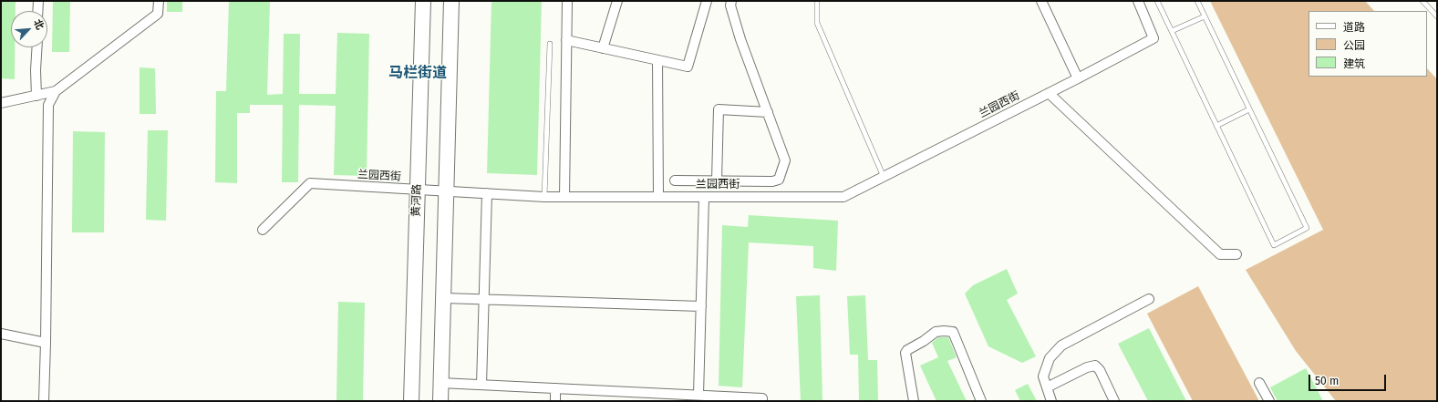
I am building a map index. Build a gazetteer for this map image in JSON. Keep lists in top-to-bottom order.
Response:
{
  "streets": {
    "main road": ["黄河路"],
    "street": ["兰园西街"]
  },
  "crossings": [
    ["兰园西街", "黄河路"]
  ],
  "districts": ["马栏街道"],
  "legend": ["道路", "公园", "建筑"],
  "scale_bar": "50 m",
  "north": "top right"
}
